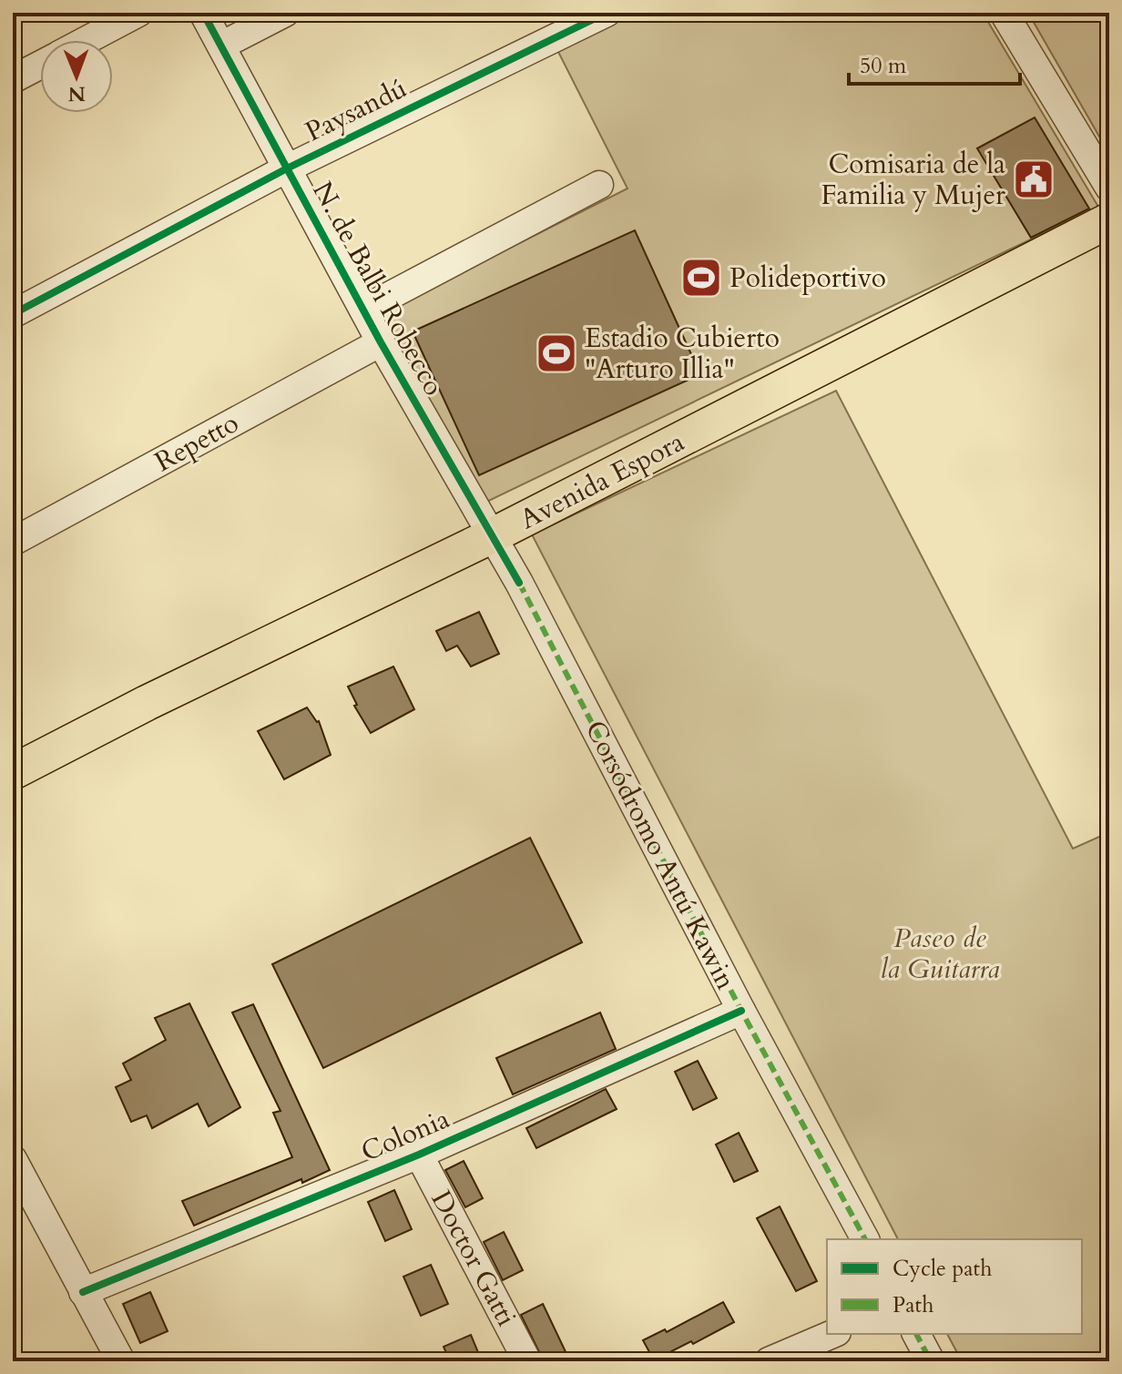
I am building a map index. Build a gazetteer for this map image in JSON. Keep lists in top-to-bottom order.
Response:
{
  "streets": {
    "main road": ["Avenida Espora"],
    "street": [
      "Paysandú",
      "N. de Balbi Robecco",
      "Repetto",
      "Corsódromo Antú Kawin",
      "Colonia",
      "Doctor Gatti"
    ]
  },
  "crossings": [
    ["Paysandú", "N. de Balbi Robecco"],
    ["N. de Balbi Robecco", "Repetto"],
    ["N. de Balbi Robecco", "Avenida Espora"],
    ["N. de Balbi Robecco", "Corsódromo Antú Kawin"],
    ["Corsódromo Antú Kawin", "Colonia"],
    ["Colonia", "Doctor Gatti"]
  ],
  "parks": ["Paseo de la Guitarra"],
  "places": {
    "public building": ["Comisaria de la Familia y Mujer"],
    "sports": ["Polideportivo", "Estadio Cubierto \"Arturo Illia\""]
  },
  "legend": ["Cycle path", "Path"],
  "scale_bar": "50 m",
  "north": "bottom"
}
